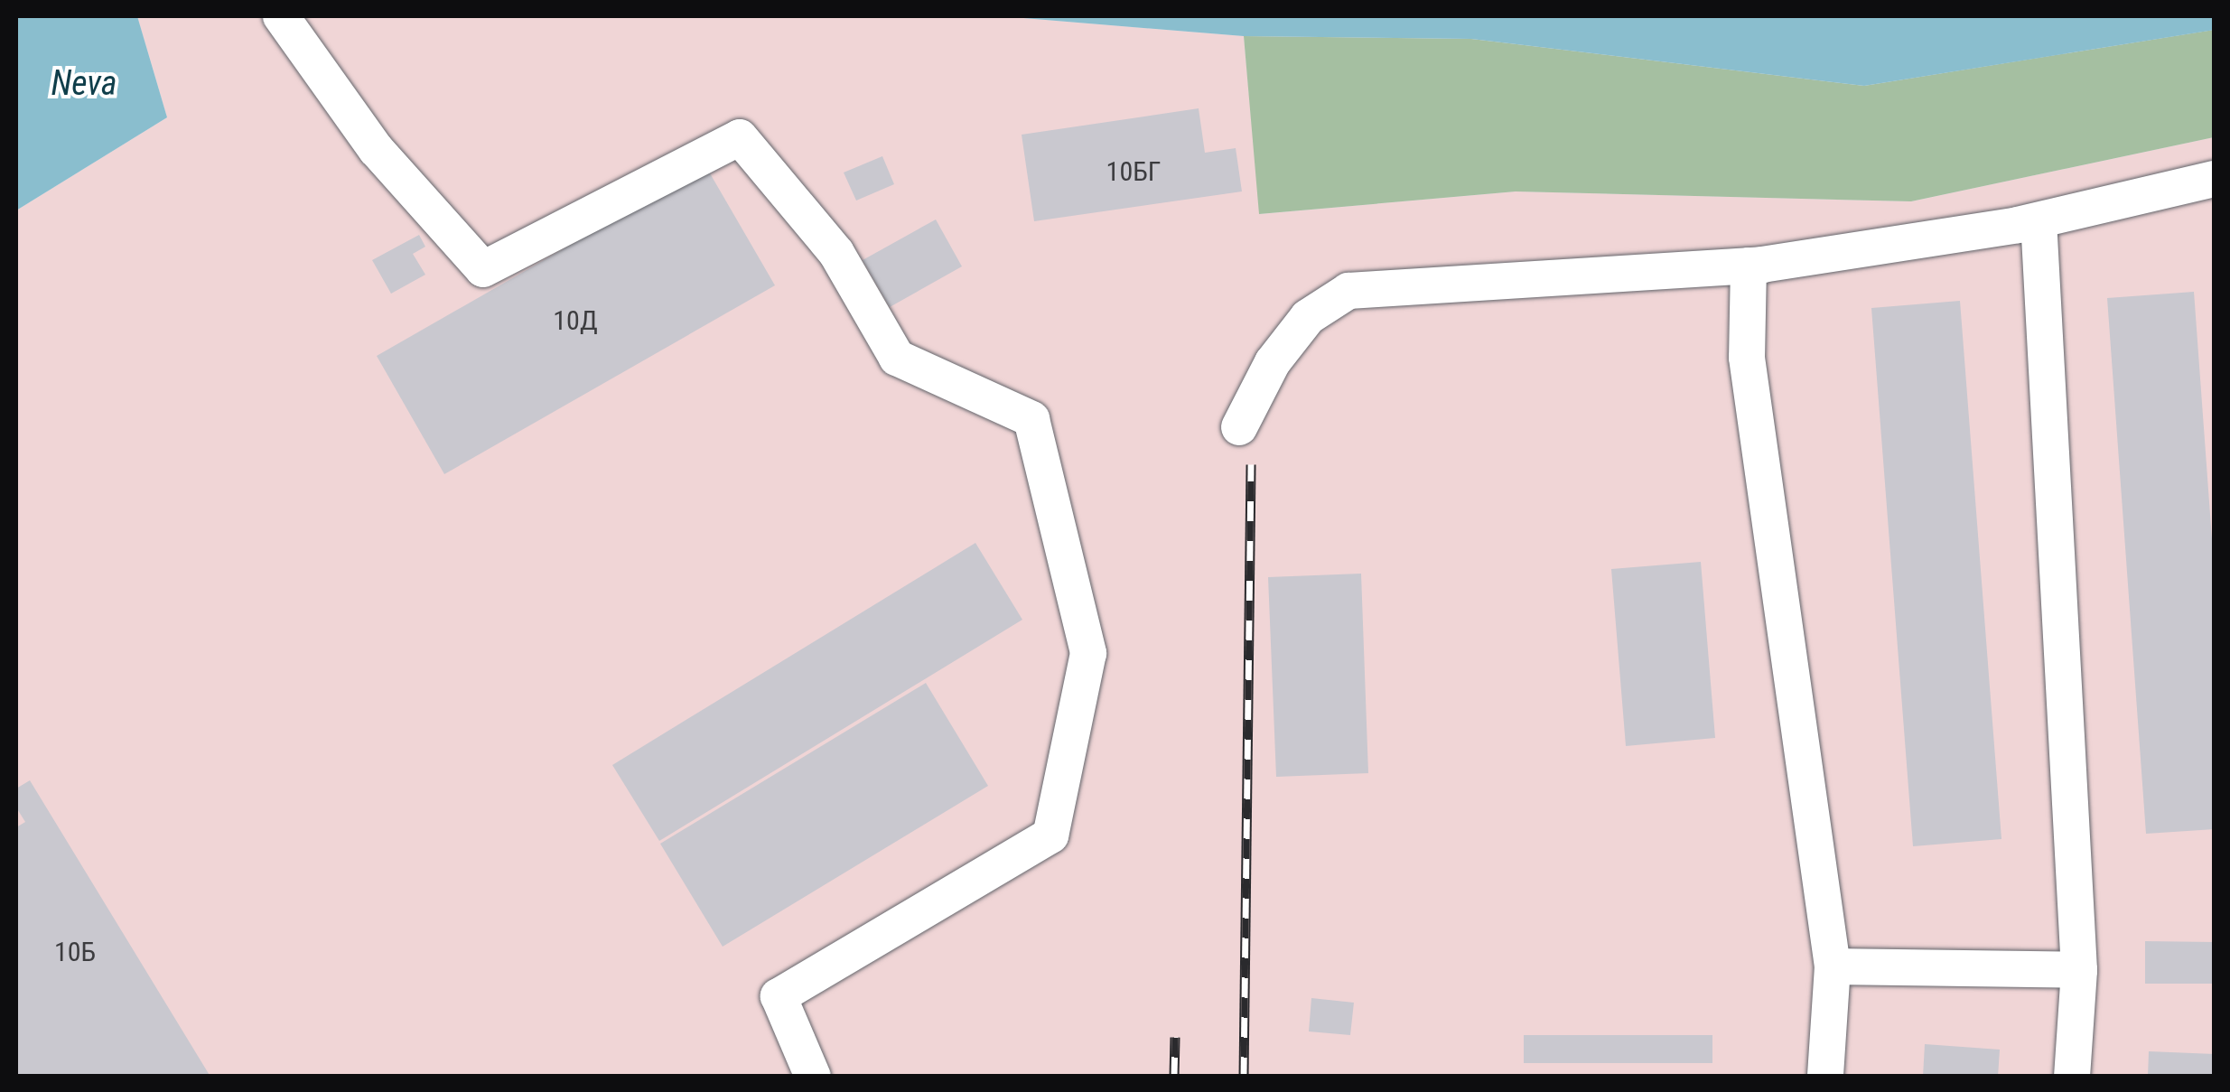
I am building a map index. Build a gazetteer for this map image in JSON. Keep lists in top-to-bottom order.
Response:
{
  "water": ["Neva"],
  "house_numbers": ["10БГ", "10Д", "10Б"]
}
